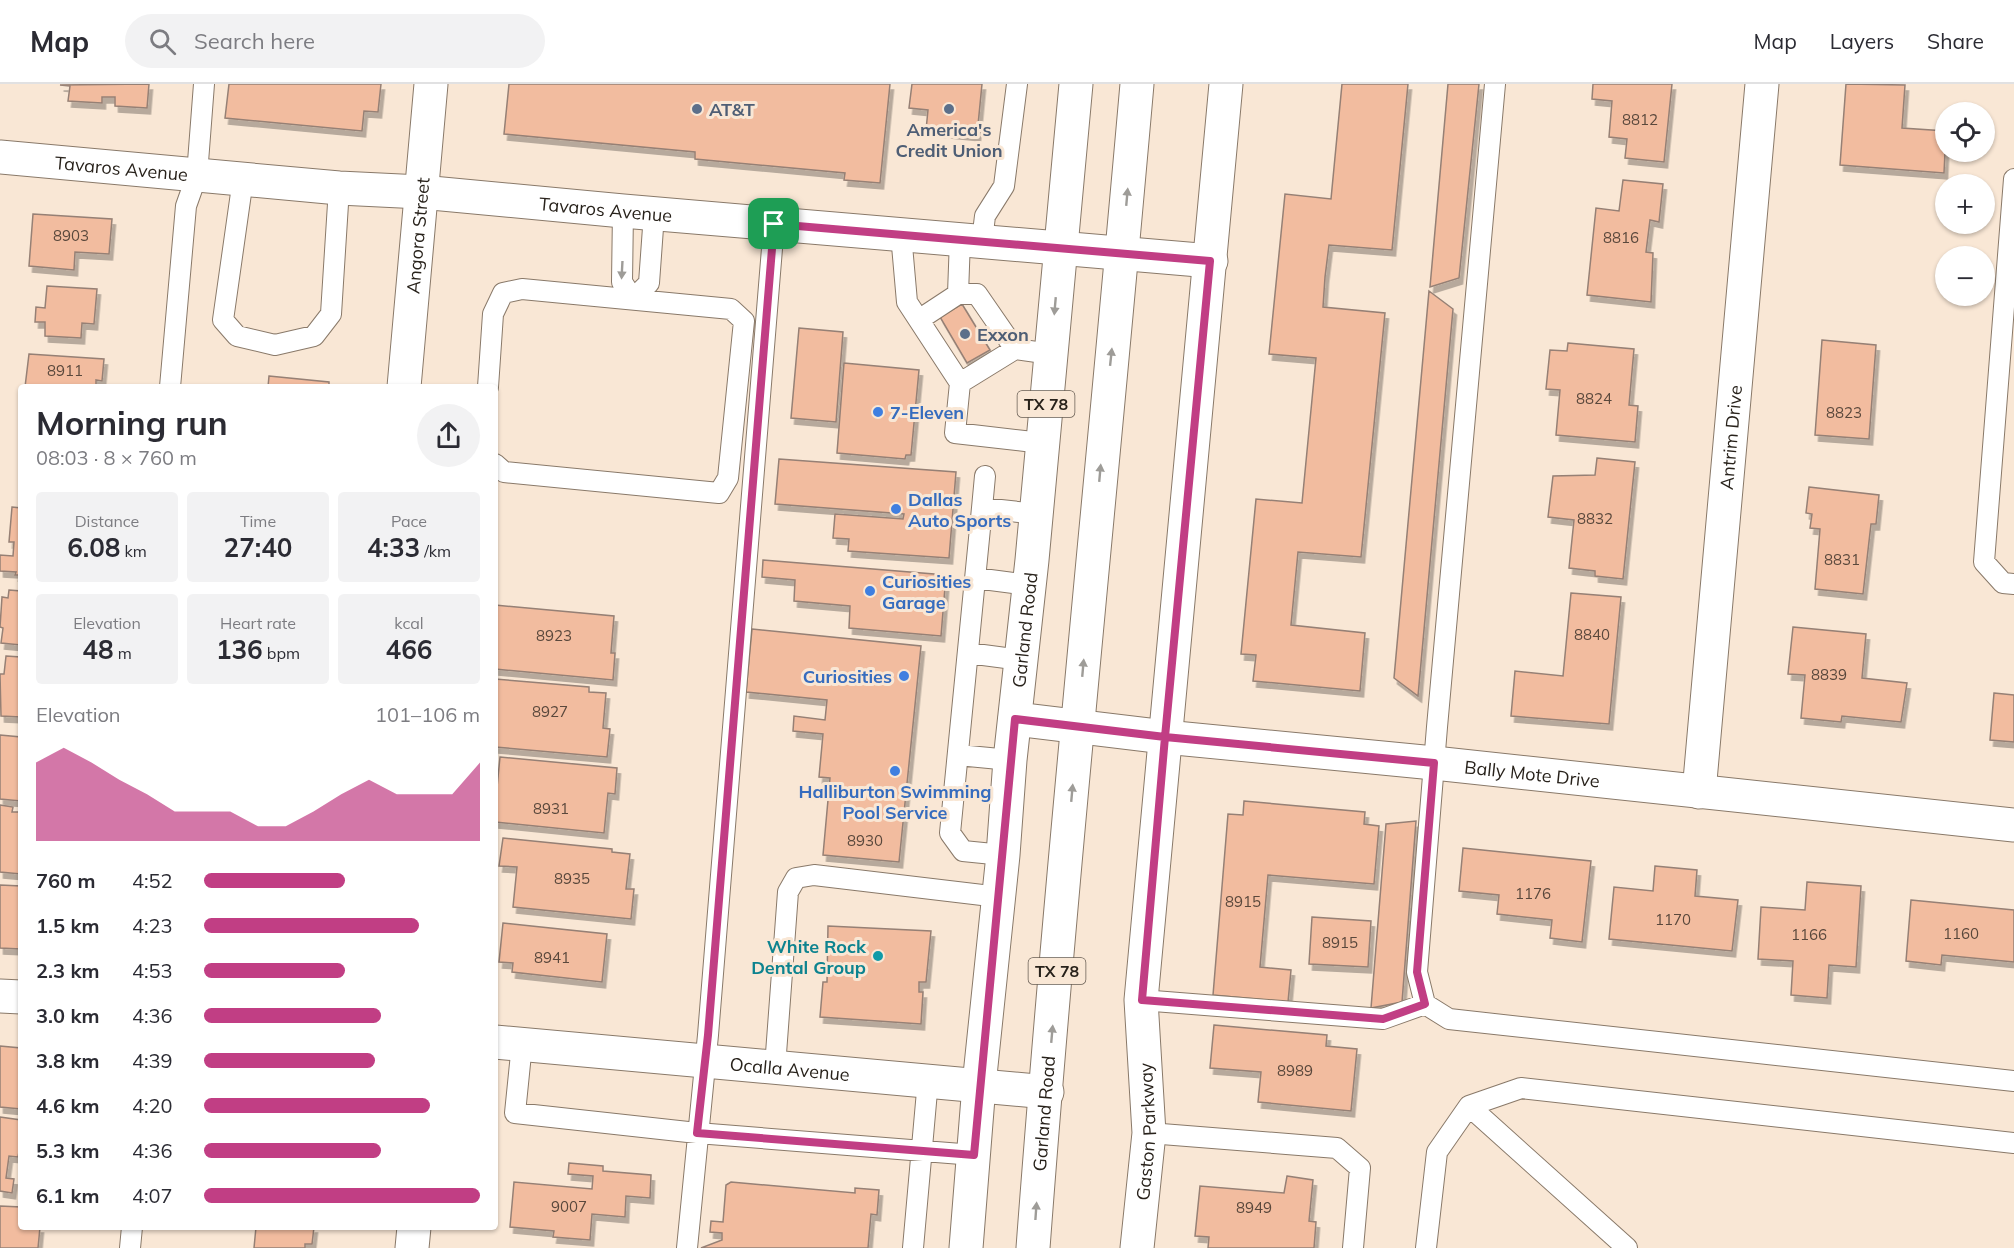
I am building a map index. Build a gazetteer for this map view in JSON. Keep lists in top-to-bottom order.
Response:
{
  "streets": {
    "street": [
      "Tavaros Avenue",
      "Angora Street",
      "TX 78",
      "Antrim Drive",
      "Garland Road",
      "Bally Mote Drive",
      "Ocalla Avenue",
      "Gaston Parkway"
    ]
  },
  "crossings": [
    ["Tavaros Avenue", "Angora Street"],
    ["Tavaros Avenue", "Garland Road"],
    ["Tavaros Avenue", "Gaston Parkway"],
    ["Antrim Drive", "Bally Mote Drive"],
    ["Garland Road", "Bally Mote Drive"],
    ["Garland Road", "Ocalla Avenue"],
    ["Bally Mote Drive", "Gaston Parkway"]
  ],
  "places": [
    "AT&T",
    "America's Credit Union",
    "Exxon",
    "7-Eleven",
    "Dallas Auto Sports",
    "Curiosities Garage",
    "Curiosities",
    "Halliburton Swimming Pool Service",
    "White Rock Dental Group"
  ],
  "house_numbers": [
    "8812",
    "8903",
    "8816",
    "8911",
    "8824",
    "8823",
    "8832",
    "8831",
    "8840",
    "8923",
    "8839",
    "8927",
    "8931",
    "8930",
    "8935",
    "1176",
    "8915",
    "1170",
    "1160",
    "1166",
    "8915",
    "8941",
    "8989",
    "9007",
    "8949"
  ],
  "page": {
    "header": "Map",
    "search": "Search here",
    "nav": ["Map", "Layers", "Share"],
    "map_buttons": ["+", "−"],
    "heading": ["Morning run", "08:03 · 8 × 760 m"],
    "stats": [
      ["Distance", "6.08 km"],
      ["Time", "27:40"],
      ["Pace", "4:33 /km"],
      ["Elevation", "48 m"],
      ["Heart rate", "136 bpm"],
      ["kcal", "466"]
    ],
    "chart": ["Elevation", "101–106 m"],
    "list": [
      {
        "name": "760 m",
        "note": "4:52"
      },
      {
        "name": "1.5 km",
        "note": "4:23"
      },
      {
        "name": "2.3 km",
        "note": "4:53"
      },
      {
        "name": "3.0 km",
        "note": "4:36"
      },
      {
        "name": "3.8 km",
        "note": "4:39"
      },
      {
        "name": "4.6 km",
        "note": "4:20"
      },
      {
        "name": "5.3 km",
        "note": "4:36"
      },
      {
        "name": "6.1 km",
        "note": "4:07"
      }
    ]
  }
}
